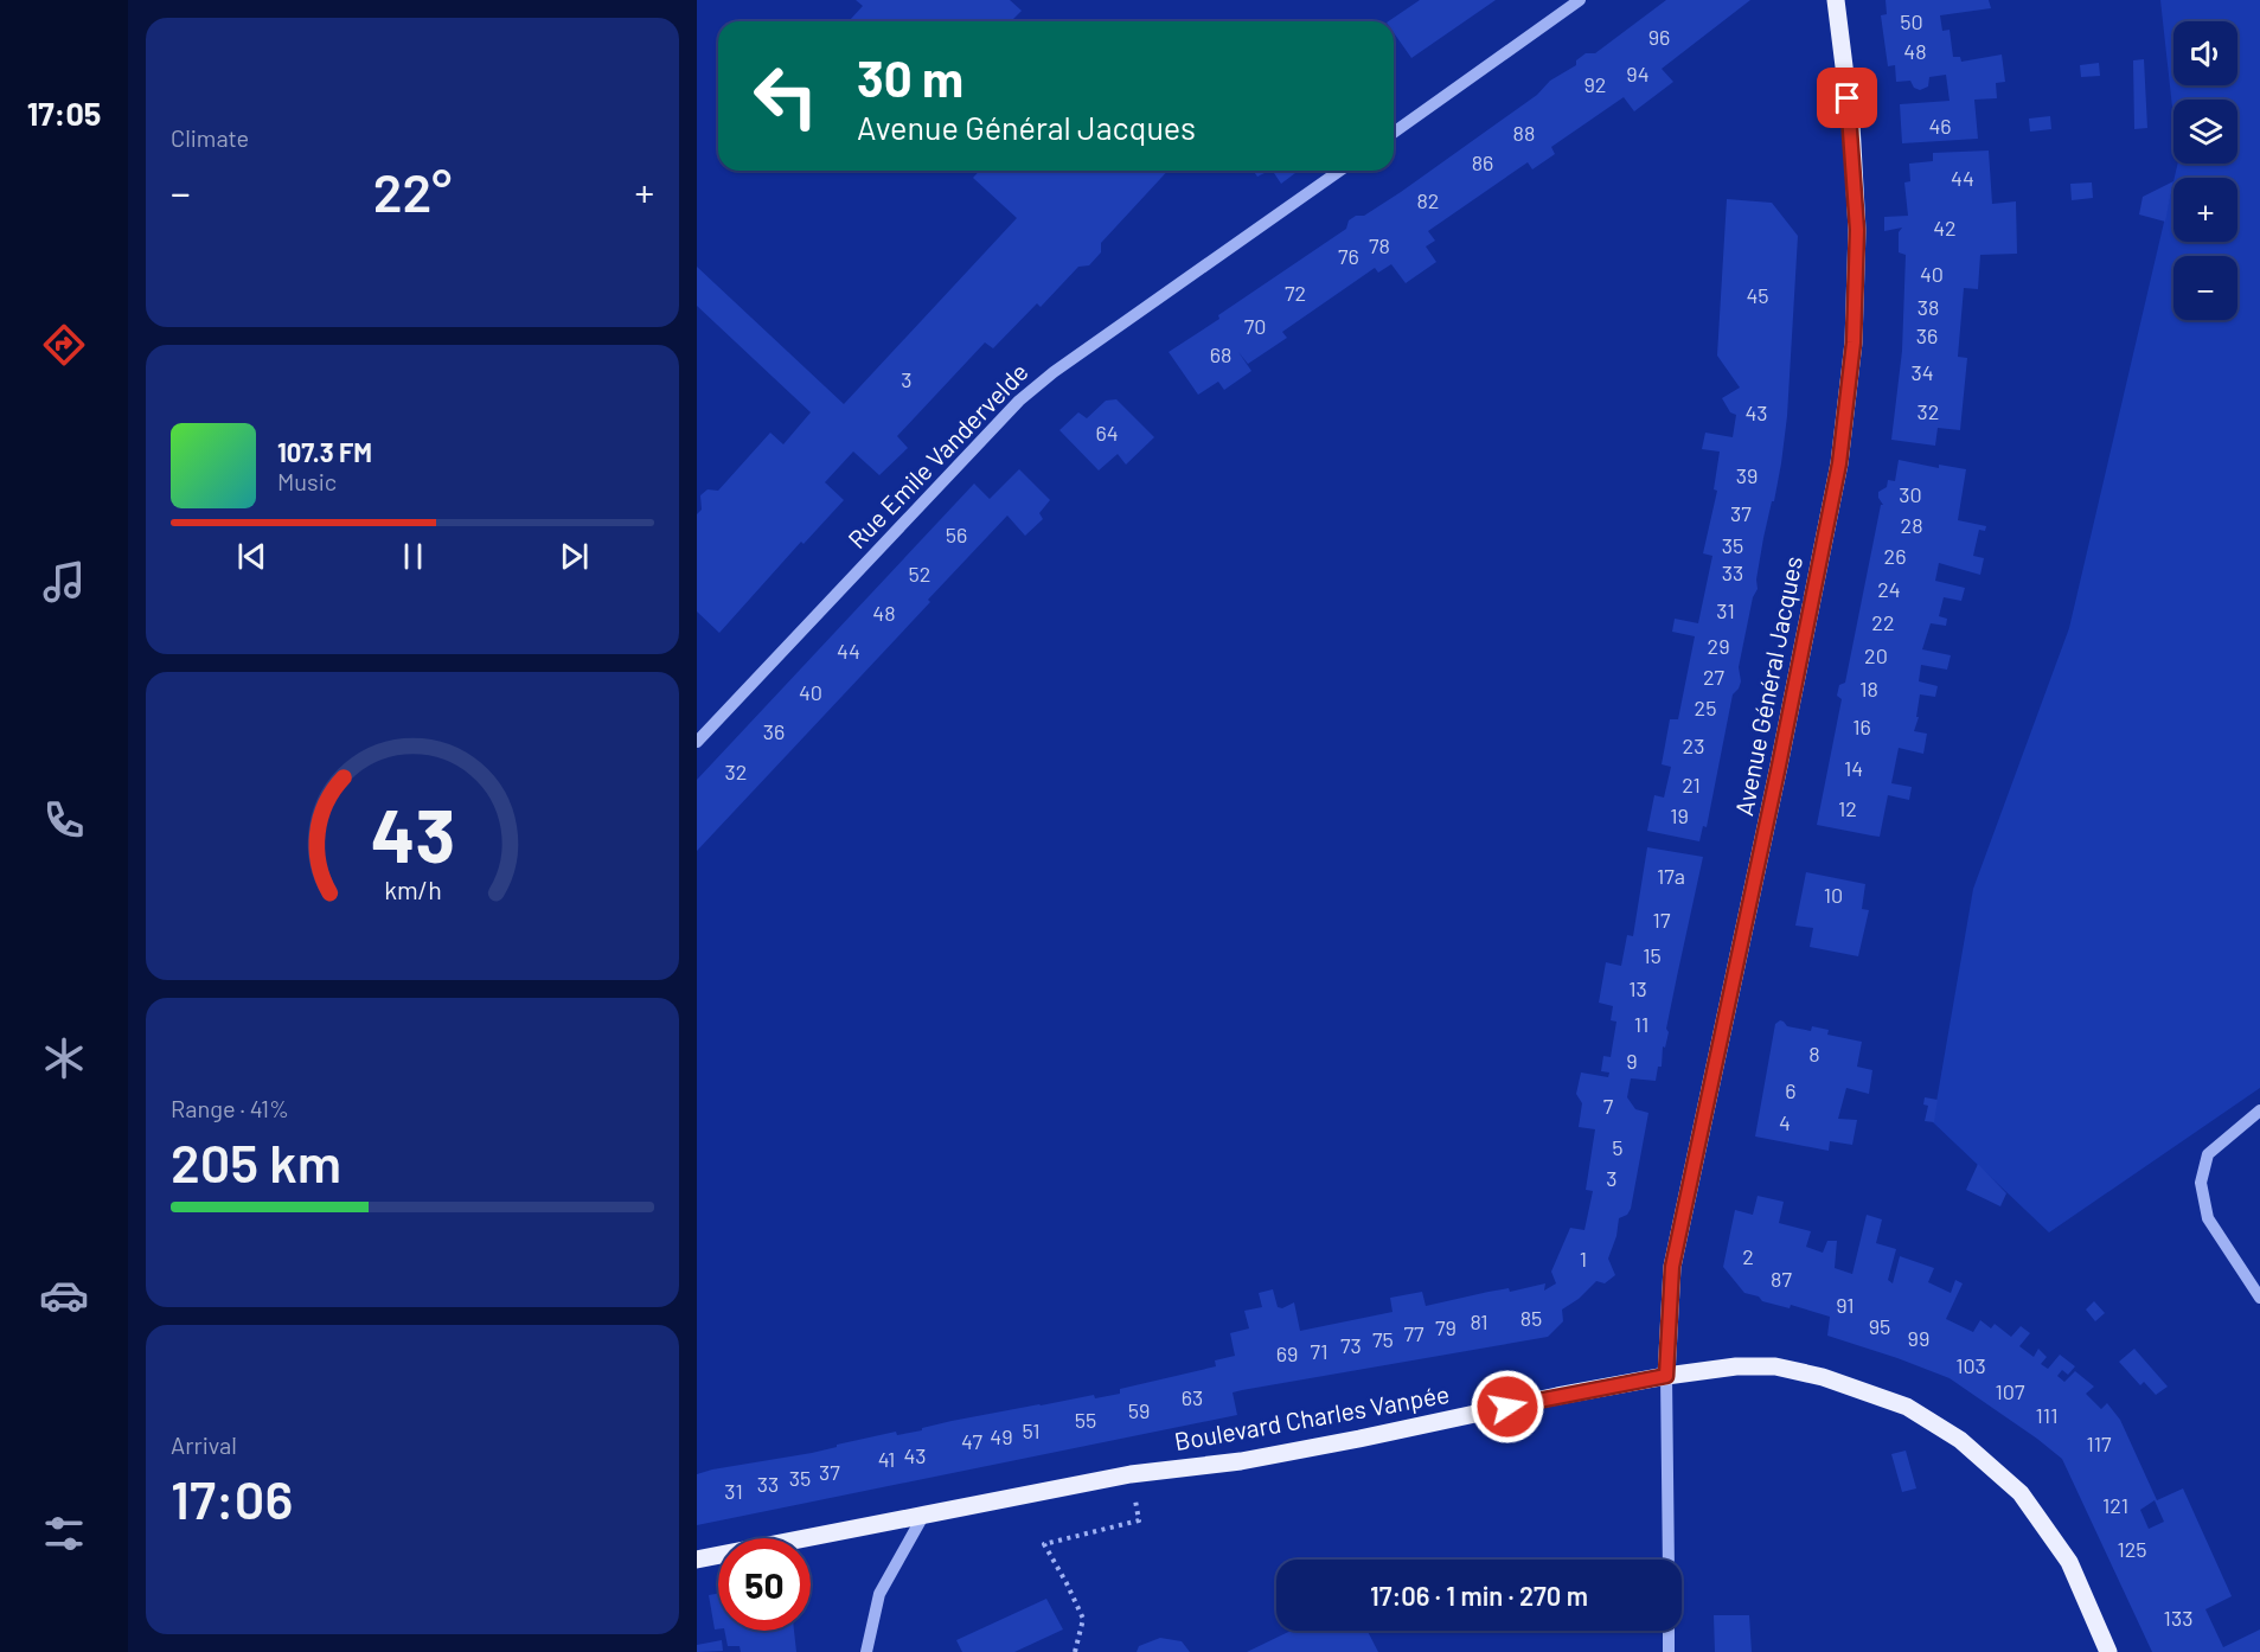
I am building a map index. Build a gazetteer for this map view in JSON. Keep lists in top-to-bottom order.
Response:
{
  "streets": {
    "main road": ["Avenue Général Jacques", "Boulevard Charles Vanpée"],
    "street": ["Rue Emile Vandervelde"]
  },
  "crossings": [
    ["Avenue Général Jacques", "Boulevard Charles Vanpée"]
  ],
  "house_numbers": [
    "50",
    "96",
    "48",
    "94",
    "92",
    "46",
    "88",
    "86",
    "44",
    "82",
    "42",
    "78",
    "76",
    "40",
    "72",
    "45",
    "38",
    "70",
    "36",
    "68",
    "34",
    "3",
    "32",
    "43",
    "64",
    "39",
    "30",
    "37",
    "28",
    "56",
    "35",
    "26",
    "33",
    "52",
    "24",
    "31",
    "48",
    "22",
    "29",
    "44",
    "20",
    "27",
    "18",
    "40",
    "25",
    "16",
    "36",
    "23",
    "14",
    "32",
    "21",
    "12",
    "19",
    "17a",
    "10",
    "17",
    "15",
    "13",
    "11",
    "8",
    "9",
    "6",
    "7",
    "4",
    "5",
    "3",
    "2",
    "1",
    "87",
    "91",
    "85",
    "81",
    "95",
    "79",
    "77",
    "99",
    "75",
    "73",
    "71",
    "69",
    "103",
    "107",
    "63",
    "59",
    "111",
    "55",
    "51",
    "49",
    "47",
    "117",
    "43",
    "41",
    "37",
    "35",
    "33",
    "31",
    "121",
    "125",
    "133"
  ],
  "page": {
    "tabs": "17:05",
    "tile": [
      "Climate",
      ["Range · 41%", "205 km"],
      ["Arrival", "17:06"]
    ],
    "map_buttons": ["+", "−"],
    "turn": ["30 m", "Avenue Général Jacques"],
    "heat": ["−", "22°", "+"],
    "song": ["107.3 FM", "Music"],
    "limit": "50",
    "trip": "17:06 · 1 min · 270 m",
    "gauge": ["43", "km/h"]
  }
}
